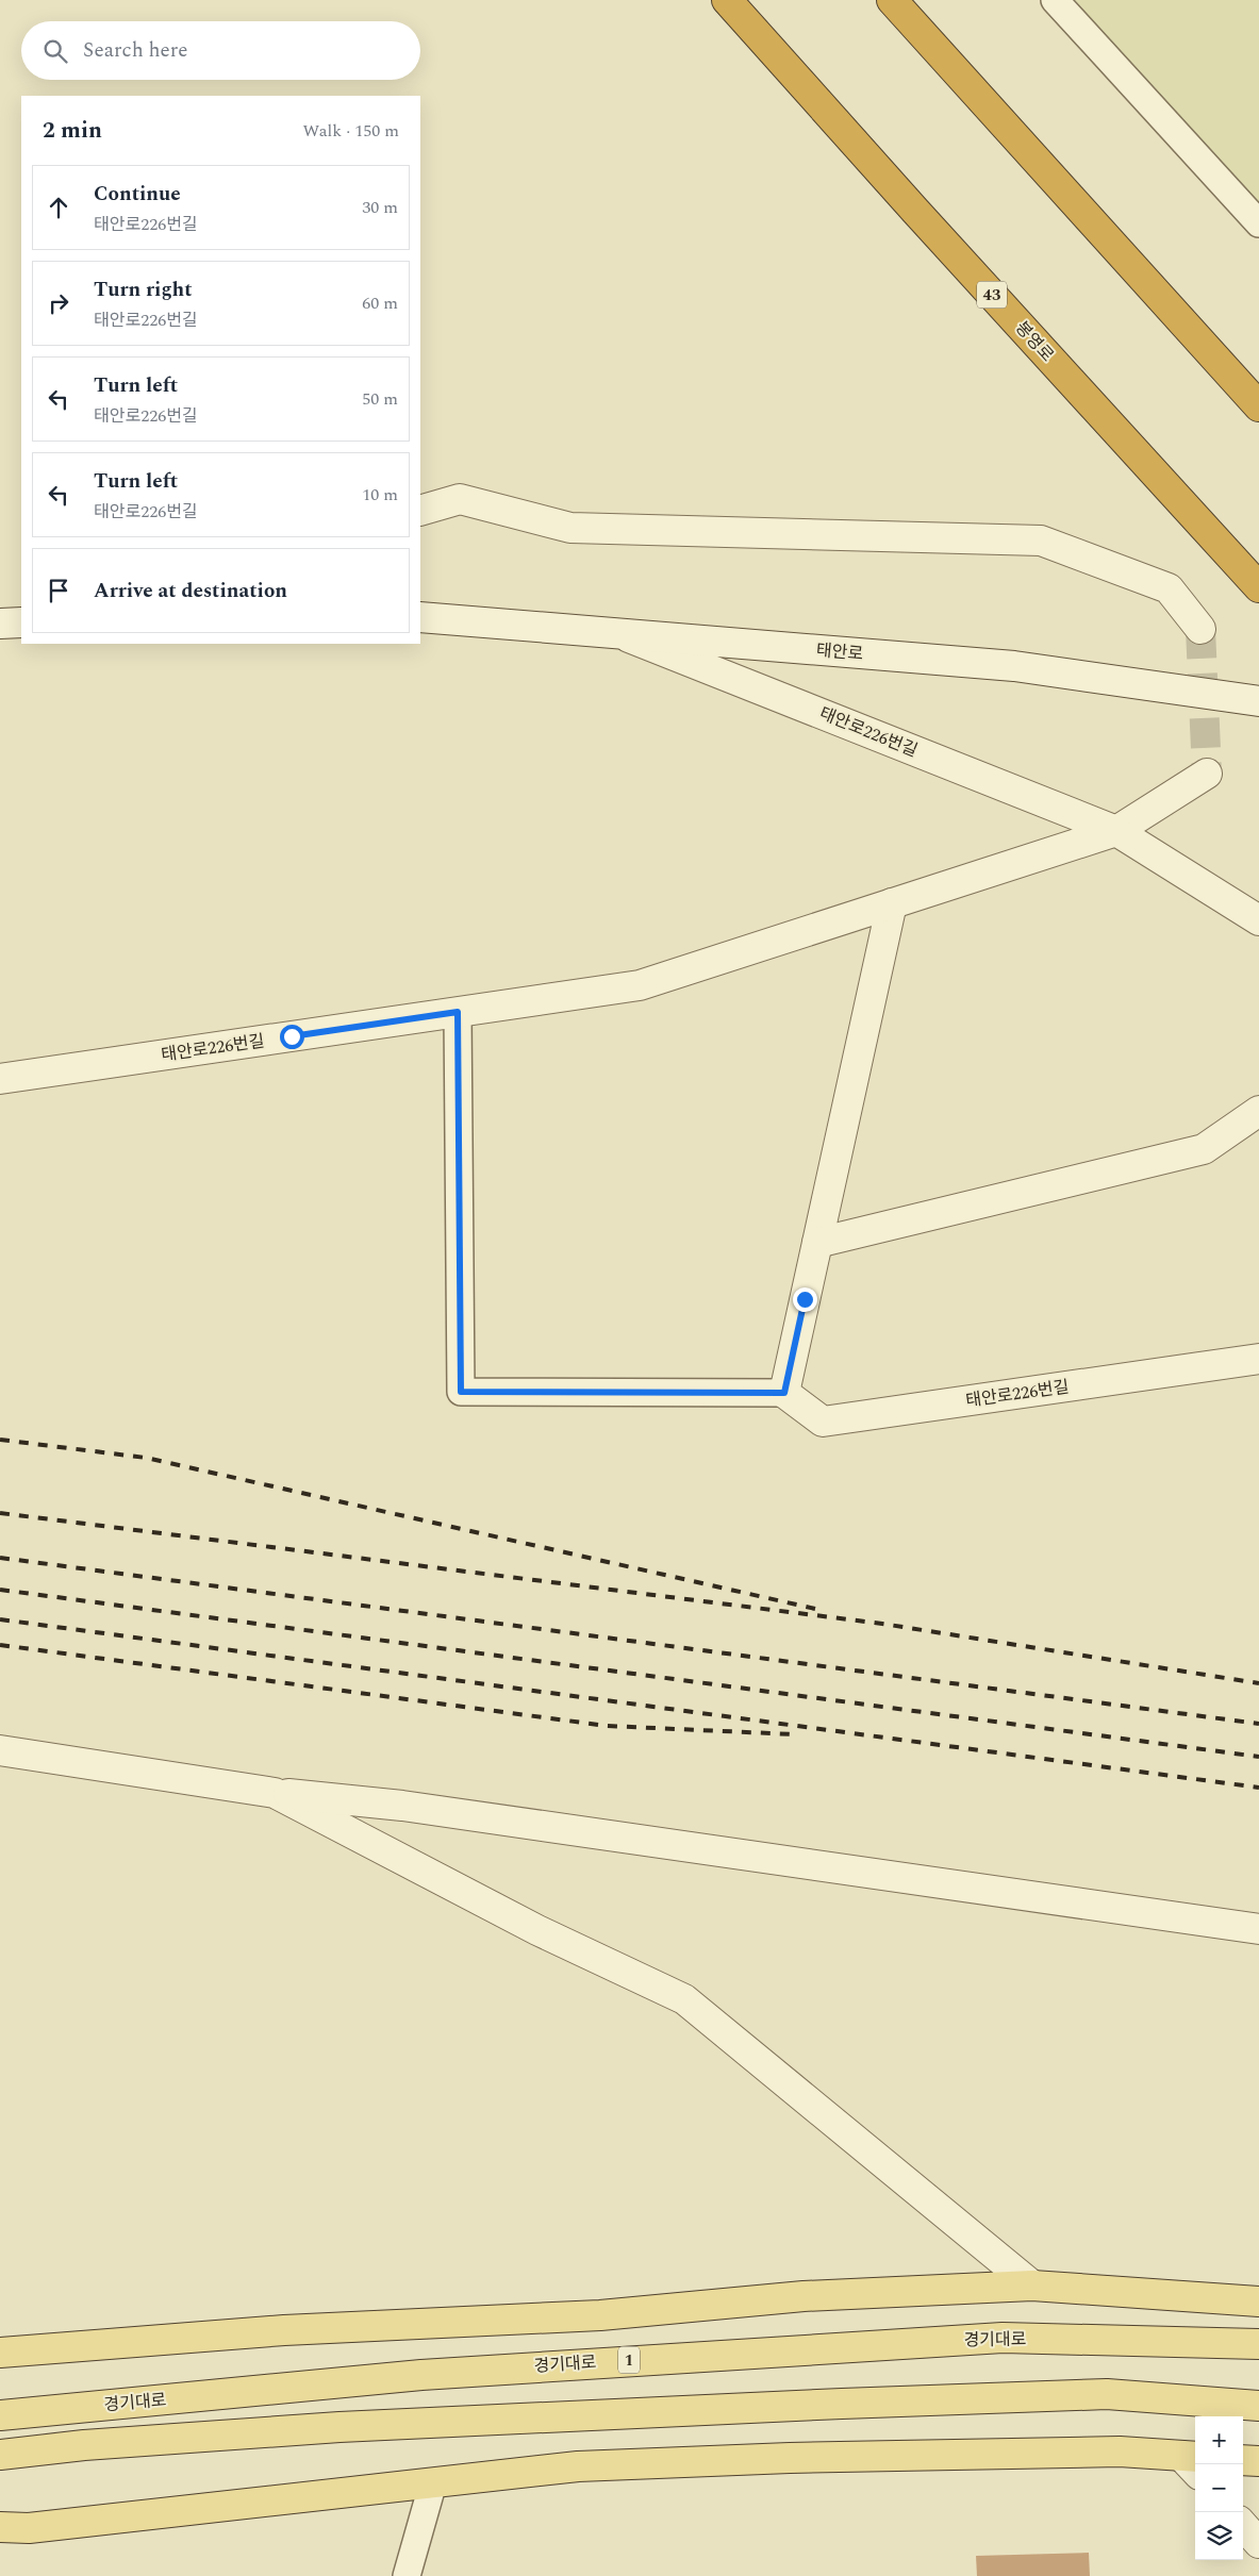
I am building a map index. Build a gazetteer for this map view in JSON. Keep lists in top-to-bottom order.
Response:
{
  "streets": {
    "highway": ["43", "봉영로"],
    "main road": ["경기대로", "1"],
    "street": ["태안로", "태안로226번길"]
  },
  "crossings": [
    ["태안로", "태안로226번길"]
  ],
  "page": {
    "search": "Search here",
    "heading": ["2 min", "Walk · 150 m"],
    "list": [
      ["Continue", "태안로226번길", "30 m"],
      ["Turn right", "태안로226번길", "60 m"],
      ["Turn left", "태안로226번길", "50 m"],
      ["Turn left", "태안로226번길", "10 m"],
      "Arrive at destination"
    ],
    "map_buttons": ["+", "−"]
  }
}
